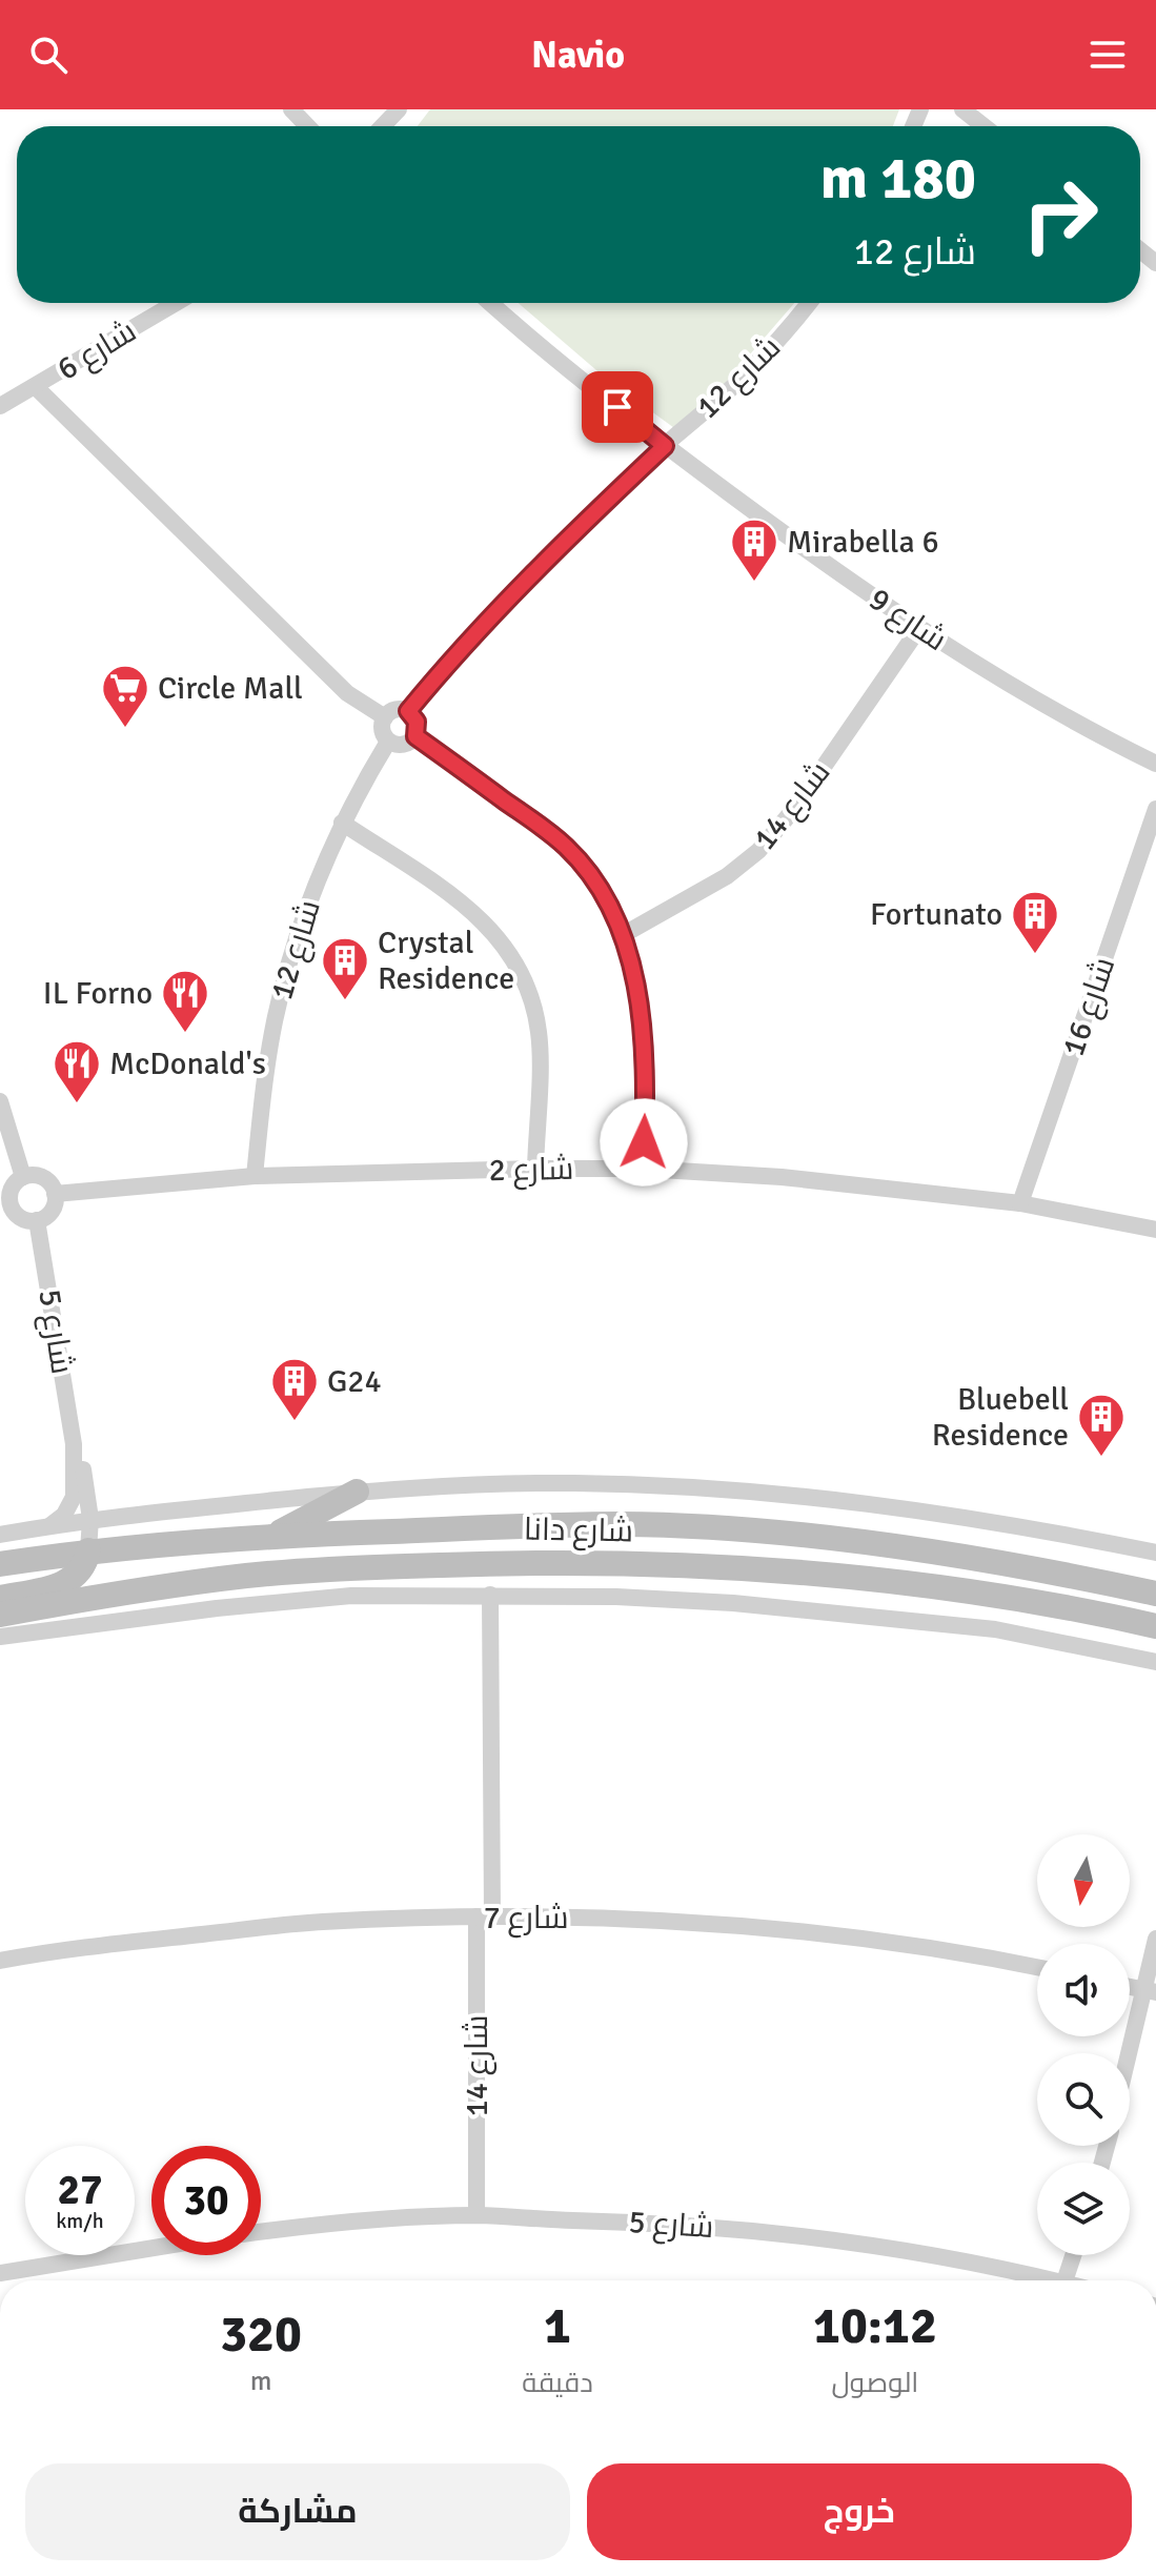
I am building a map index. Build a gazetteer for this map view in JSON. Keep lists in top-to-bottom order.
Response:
{
  "streets": {
    "street": [
      "شارع 6",
      "شارع 12",
      "شارع 9",
      "شارع 14",
      "شارع 16",
      "شارع 2",
      "شارع 5",
      "شارع دانا",
      "شارع 7"
    ]
  },
  "crossings": [
    ["شارع 12", "شارع 9"],
    ["شارع 12", "شارع 2"],
    ["شارع 9", "شارع 14"],
    ["شارع 14", "شارع 5"],
    ["شارع 14", "شارع 7"],
    ["شارع 16", "شارع 2"],
    ["شارع 2", "شارع 5"],
    ["شارع 5", "شارع دانا"]
  ],
  "places": {
    "building": [
      "Mirabella 6",
      "Fortunato",
      "Crystal Residence",
      "G24",
      "Bluebell Residence"
    ],
    "supermarket": ["Circle Mall"],
    "restaurant": ["IL Forno", "McDonald's"]
  },
  "north": "bottom",
  "page": {
    "header": "Navio",
    "turn": ["180 m", "شارع 12"],
    "speed": "27 km/h",
    "limit": "30",
    "eta": [
      "10:12",
      "الوصول",
      "1",
      "دقيقة",
      "320",
      "m"
    ],
    "buttons": ["خروج", "مشاركة"]
  }
}
